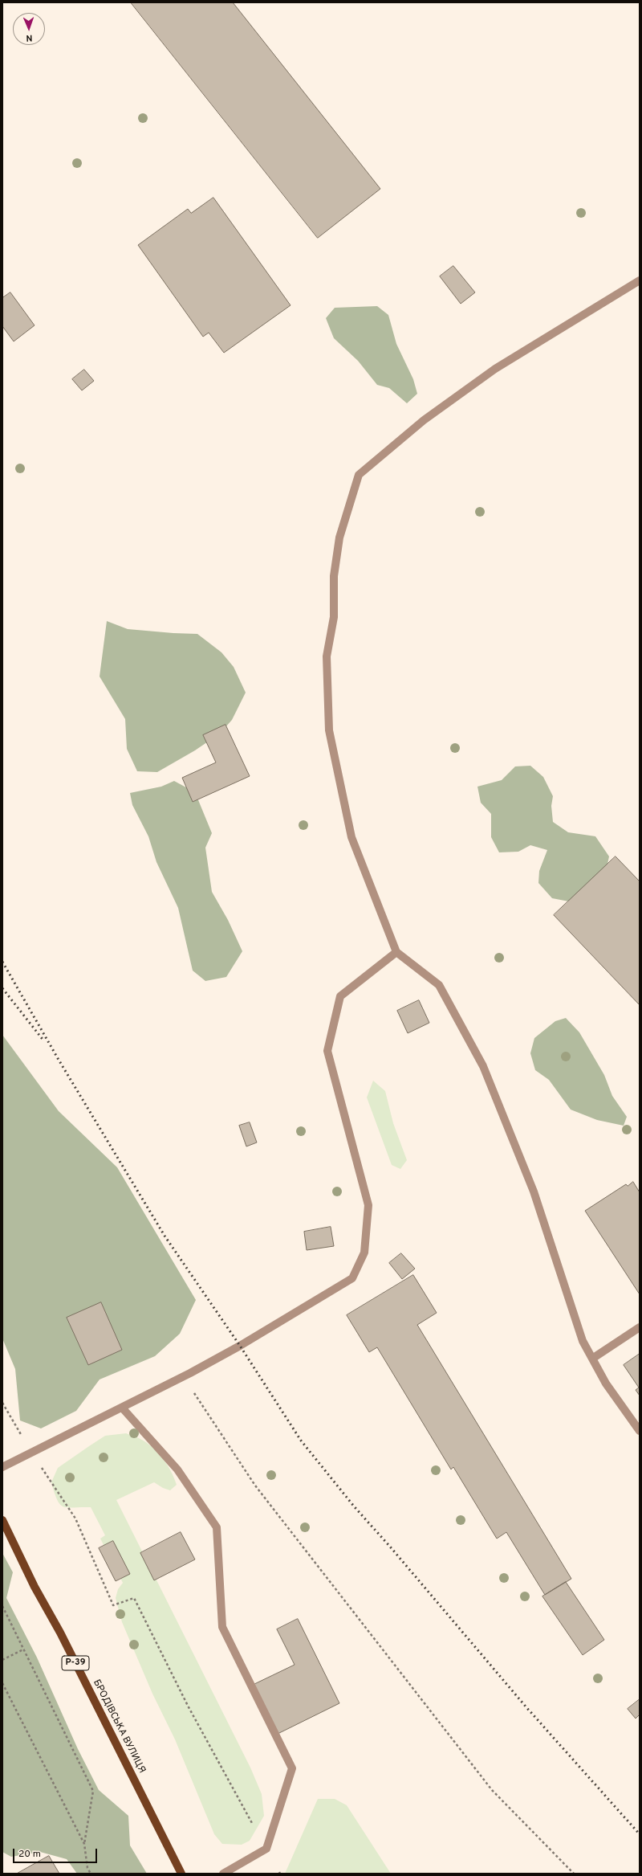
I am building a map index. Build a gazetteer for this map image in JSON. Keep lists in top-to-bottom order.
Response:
{
  "streets": {
    "main road": ["Р-39", "БРОДІВСЬКА ВУЛИЦЯ"]
  },
  "scale_bar": "20 m",
  "north": "bottom"
}
